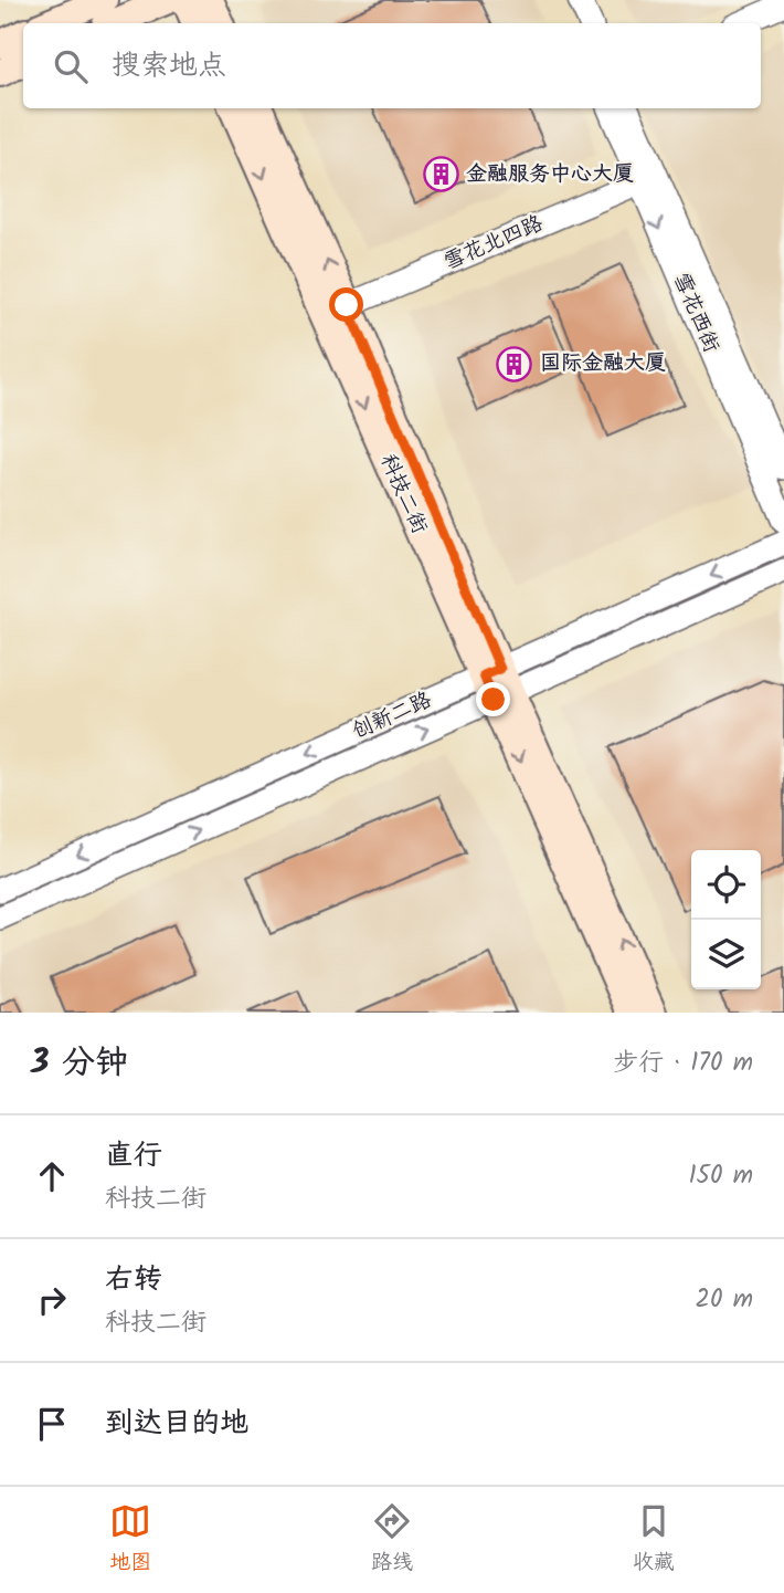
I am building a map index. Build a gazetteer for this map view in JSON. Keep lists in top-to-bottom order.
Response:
{
  "streets": {
    "main road": ["科技二街"],
    "street": ["雪花北四路", "雪花西街", "创新二路"]
  },
  "crossings": [
    ["雪花北四路", "雪花西街"],
    ["雪花北四路", "科技二街"],
    ["科技二街", "创新二路"]
  ],
  "places": {
    "building": ["金融服务中心大厦", "国际金融大厦"]
  },
  "page": {
    "search": "搜索地点",
    "heading": ["3 分钟", "步行 · 170 m"],
    "list": [
      ["直行", "科技二街", "150 m"],
      ["右转", "科技二街", "20 m"],
      "到达目的地"
    ],
    "nav": ["地图", "路线", "收藏"]
  }
}
